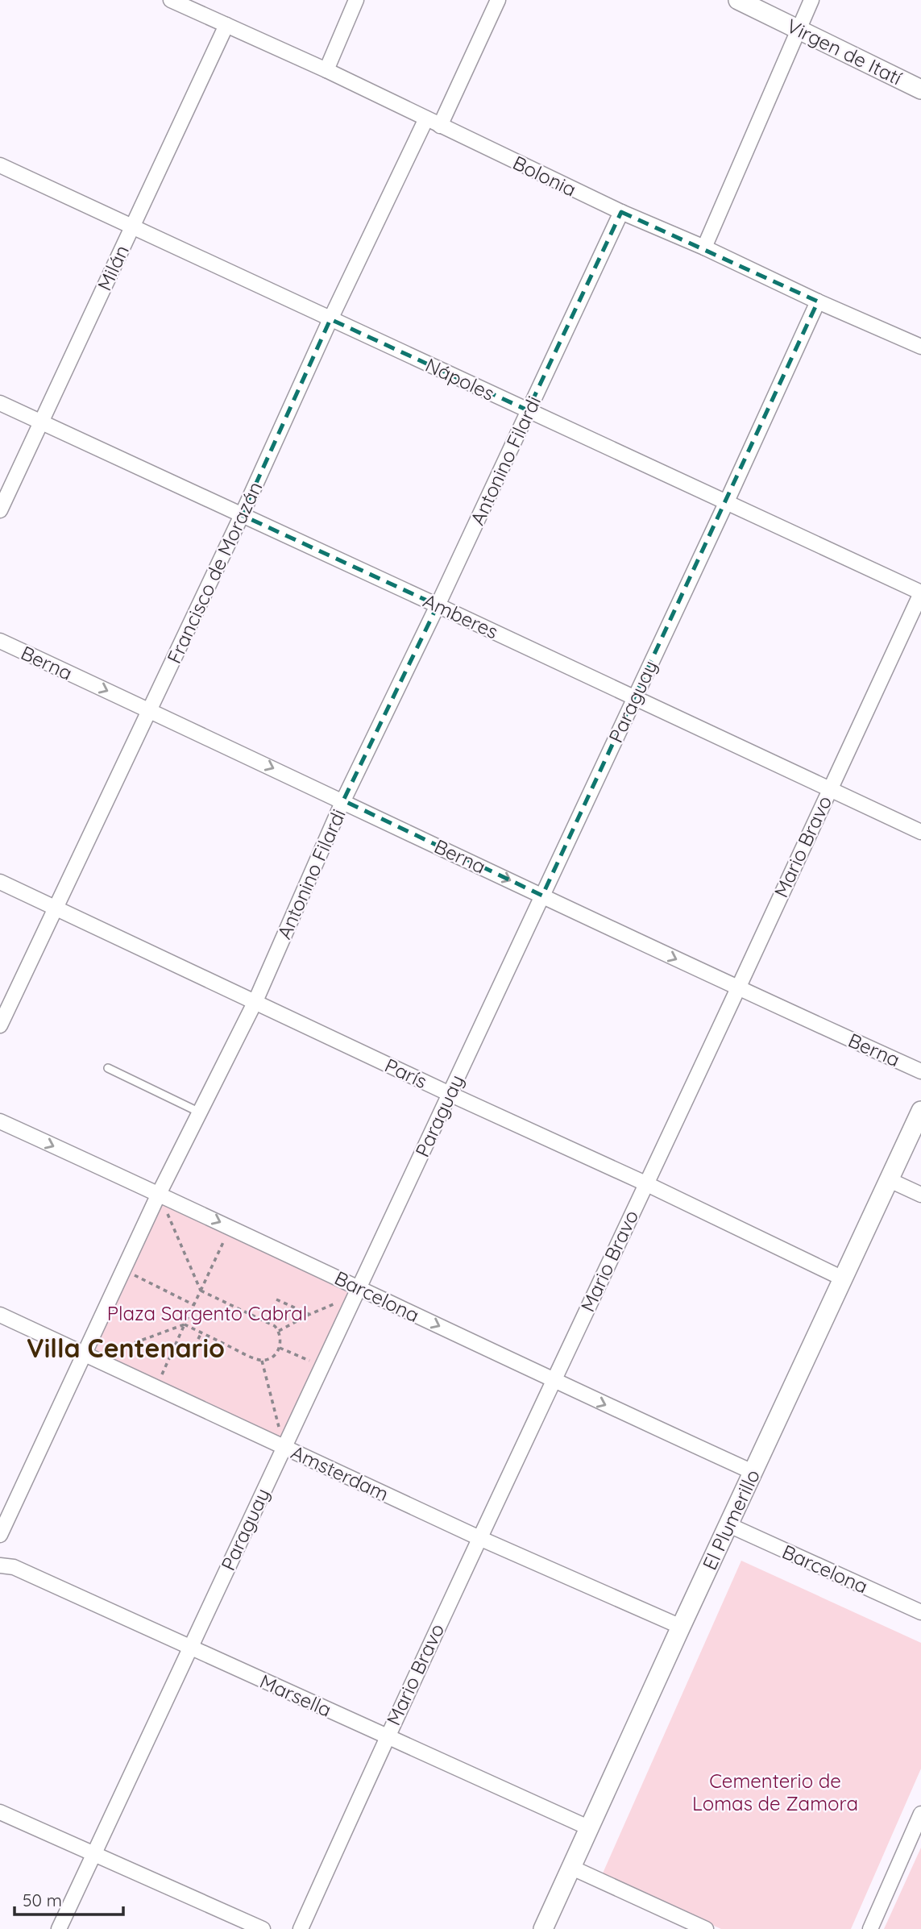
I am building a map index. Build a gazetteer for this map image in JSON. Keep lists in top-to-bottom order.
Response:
{
  "streets": {
    "street": [
      "Virgen de Itatí",
      "Bolonia",
      "Milán",
      "Nápoles",
      "Antonino Filardi",
      "Francisco de Morazán",
      "Amberes",
      "Berna",
      "Paraguay",
      "Mario Bravo",
      "París",
      "Barcelona",
      "Amsterdam",
      "El Plumerillo",
      "Marsella"
    ]
  },
  "crossings": [
    ["Bolonia", "Milán"],
    ["Bolonia", "Antonino Filardi"],
    ["Bolonia", "Francisco de Morazán"],
    ["Bolonia", "Paraguay"],
    ["Milán", "Nápoles"],
    ["Milán", "Amberes"],
    ["Nápoles", "Antonino Filardi"],
    ["Nápoles", "Francisco de Morazán"],
    ["Nápoles", "Paraguay"],
    ["Nápoles", "Mario Bravo"],
    ["Antonino Filardi", "Amberes"],
    ["Antonino Filardi", "Berna"],
    ["Antonino Filardi", "París"],
    ["Antonino Filardi", "Barcelona"],
    ["Antonino Filardi", "Amsterdam"],
    ["Francisco de Morazán", "Amberes"],
    ["Francisco de Morazán", "Berna"],
    ["Francisco de Morazán", "París"],
    ["Amberes", "Paraguay"],
    ["Amberes", "Mario Bravo"],
    ["Berna", "Paraguay"],
    ["Berna", "Mario Bravo"],
    ["Paraguay", "París"],
    ["Paraguay", "Barcelona"],
    ["Paraguay", "Amsterdam"],
    ["Paraguay", "Marsella"],
    ["Mario Bravo", "París"],
    ["Mario Bravo", "Barcelona"],
    ["Mario Bravo", "Amsterdam"],
    ["Mario Bravo", "Marsella"],
    ["París", "El Plumerillo"],
    ["Barcelona", "El Plumerillo"],
    ["Amsterdam", "El Plumerillo"],
    ["El Plumerillo", "Marsella"]
  ],
  "one_way": ["Berna", "Barcelona"],
  "districts": ["Villa Centenario"],
  "parks": ["Plaza Sargento Cabral", "Cementerio de Lomas de Zamora"],
  "scale_bar": "50 m"
}
